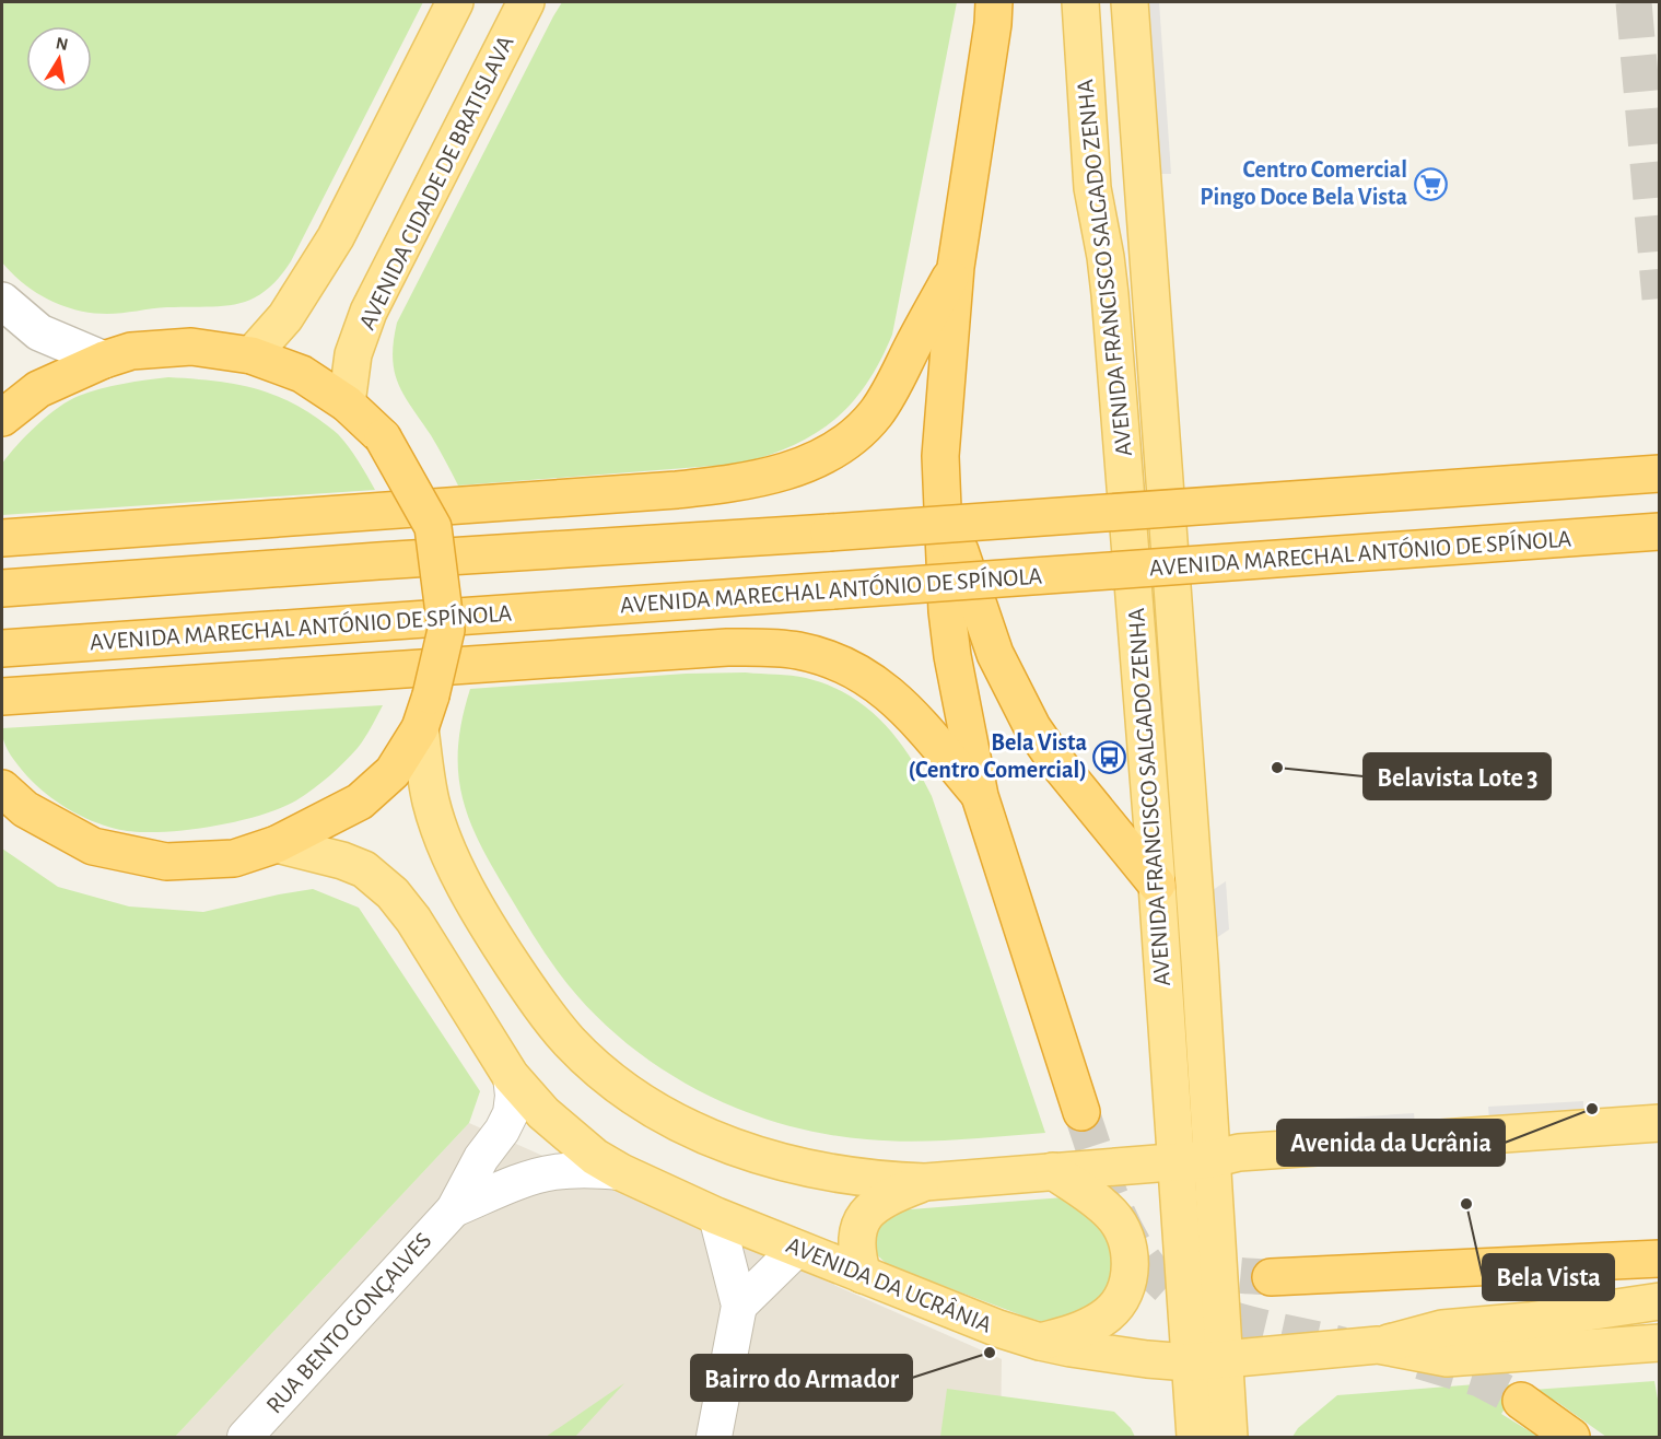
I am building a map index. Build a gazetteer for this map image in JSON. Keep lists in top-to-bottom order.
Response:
{
  "streets": {
    "highway": ["AVENIDA MARECHAL ANTÓNIO DE SPÍNOLA"],
    "main road": ["AVENIDA CIDADE DE BRATISLAVA", "AVENIDA FRANCISCO SALGADO ZENHA", "AVENIDA DA UCRÂNIA"],
    "street": ["RUA BENTO GONÇALVES"]
  },
  "crossings": [
    ["AVENIDA FRANCISCO SALGADO ZENHA", "AVENIDA DA UCRÂNIA"],
    ["AVENIDA DA UCRÂNIA", "RUA BENTO GONÇALVES"]
  ],
  "places": {
    "supermarket": ["Centro Comercial Pingo Doce Bela Vista"],
    "bus stop": ["Bela Vista (Centro Comercial)"],
    "other": [
      "Belavista Lote 3",
      "Avenida da Ucrânia",
      "Bela Vista",
      "Bairro do Armador"
    ]
  },
  "north": "top"
}
